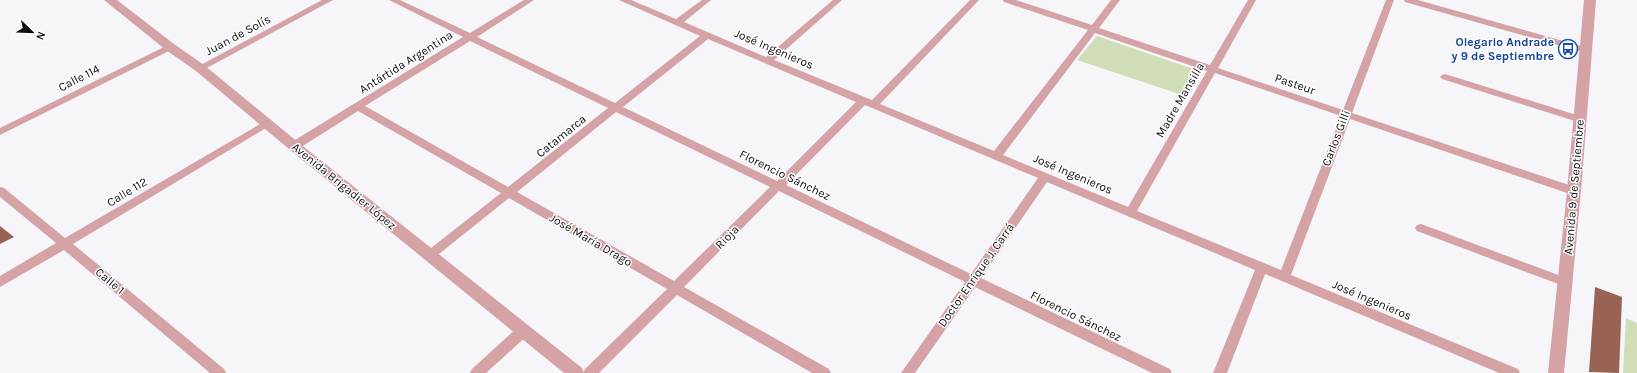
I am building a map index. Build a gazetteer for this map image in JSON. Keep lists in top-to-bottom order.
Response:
{
  "streets": {
    "street": [
      "Juan de Solís",
      "José Ingenieros",
      "Antártida Argentina",
      "Calle 114",
      "Pasteur",
      "Madre Mansilla",
      "Catamarca",
      "Carlos Gilli",
      "Florencio Sánchez",
      "Avenida Brigadier López",
      "Avenida 9 de Septiembre",
      "Calle 112",
      "Rioja",
      "José María Drago",
      "Doctor Enrique J. Carrá",
      "Calle 1"
    ]
  },
  "crossings": [
    ["Juan de Solís", "Avenida Brigadier López"],
    ["José Ingenieros", "Madre Mansilla"],
    ["José Ingenieros", "Catamarca"],
    ["José Ingenieros", "Carlos Gilli"],
    ["José Ingenieros", "Rioja"],
    ["José Ingenieros", "Doctor Enrique J. Carrá"],
    ["Antártida Argentina", "Florencio Sánchez"],
    ["Antártida Argentina", "Avenida Brigadier López"],
    ["Antártida Argentina", "José María Drago"],
    ["Calle 114", "Avenida Brigadier López"],
    ["Pasteur", "Madre Mansilla"],
    ["Pasteur", "Carlos Gilli"],
    ["Pasteur", "Avenida 9 de Septiembre"],
    ["Catamarca", "Florencio Sánchez"],
    ["Catamarca", "Avenida Brigadier López"],
    ["Catamarca", "José María Drago"],
    ["Florencio Sánchez", "Rioja"],
    ["Florencio Sánchez", "Doctor Enrique J. Carrá"],
    ["Avenida Brigadier López", "Calle 112"],
    ["Calle 112", "Calle 1"],
    ["Rioja", "José María Drago"]
  ],
  "places": {
    "bus stop": ["Olegario Andrade y 9 de Septiembre"]
  },
  "north": "bottom right"
}
